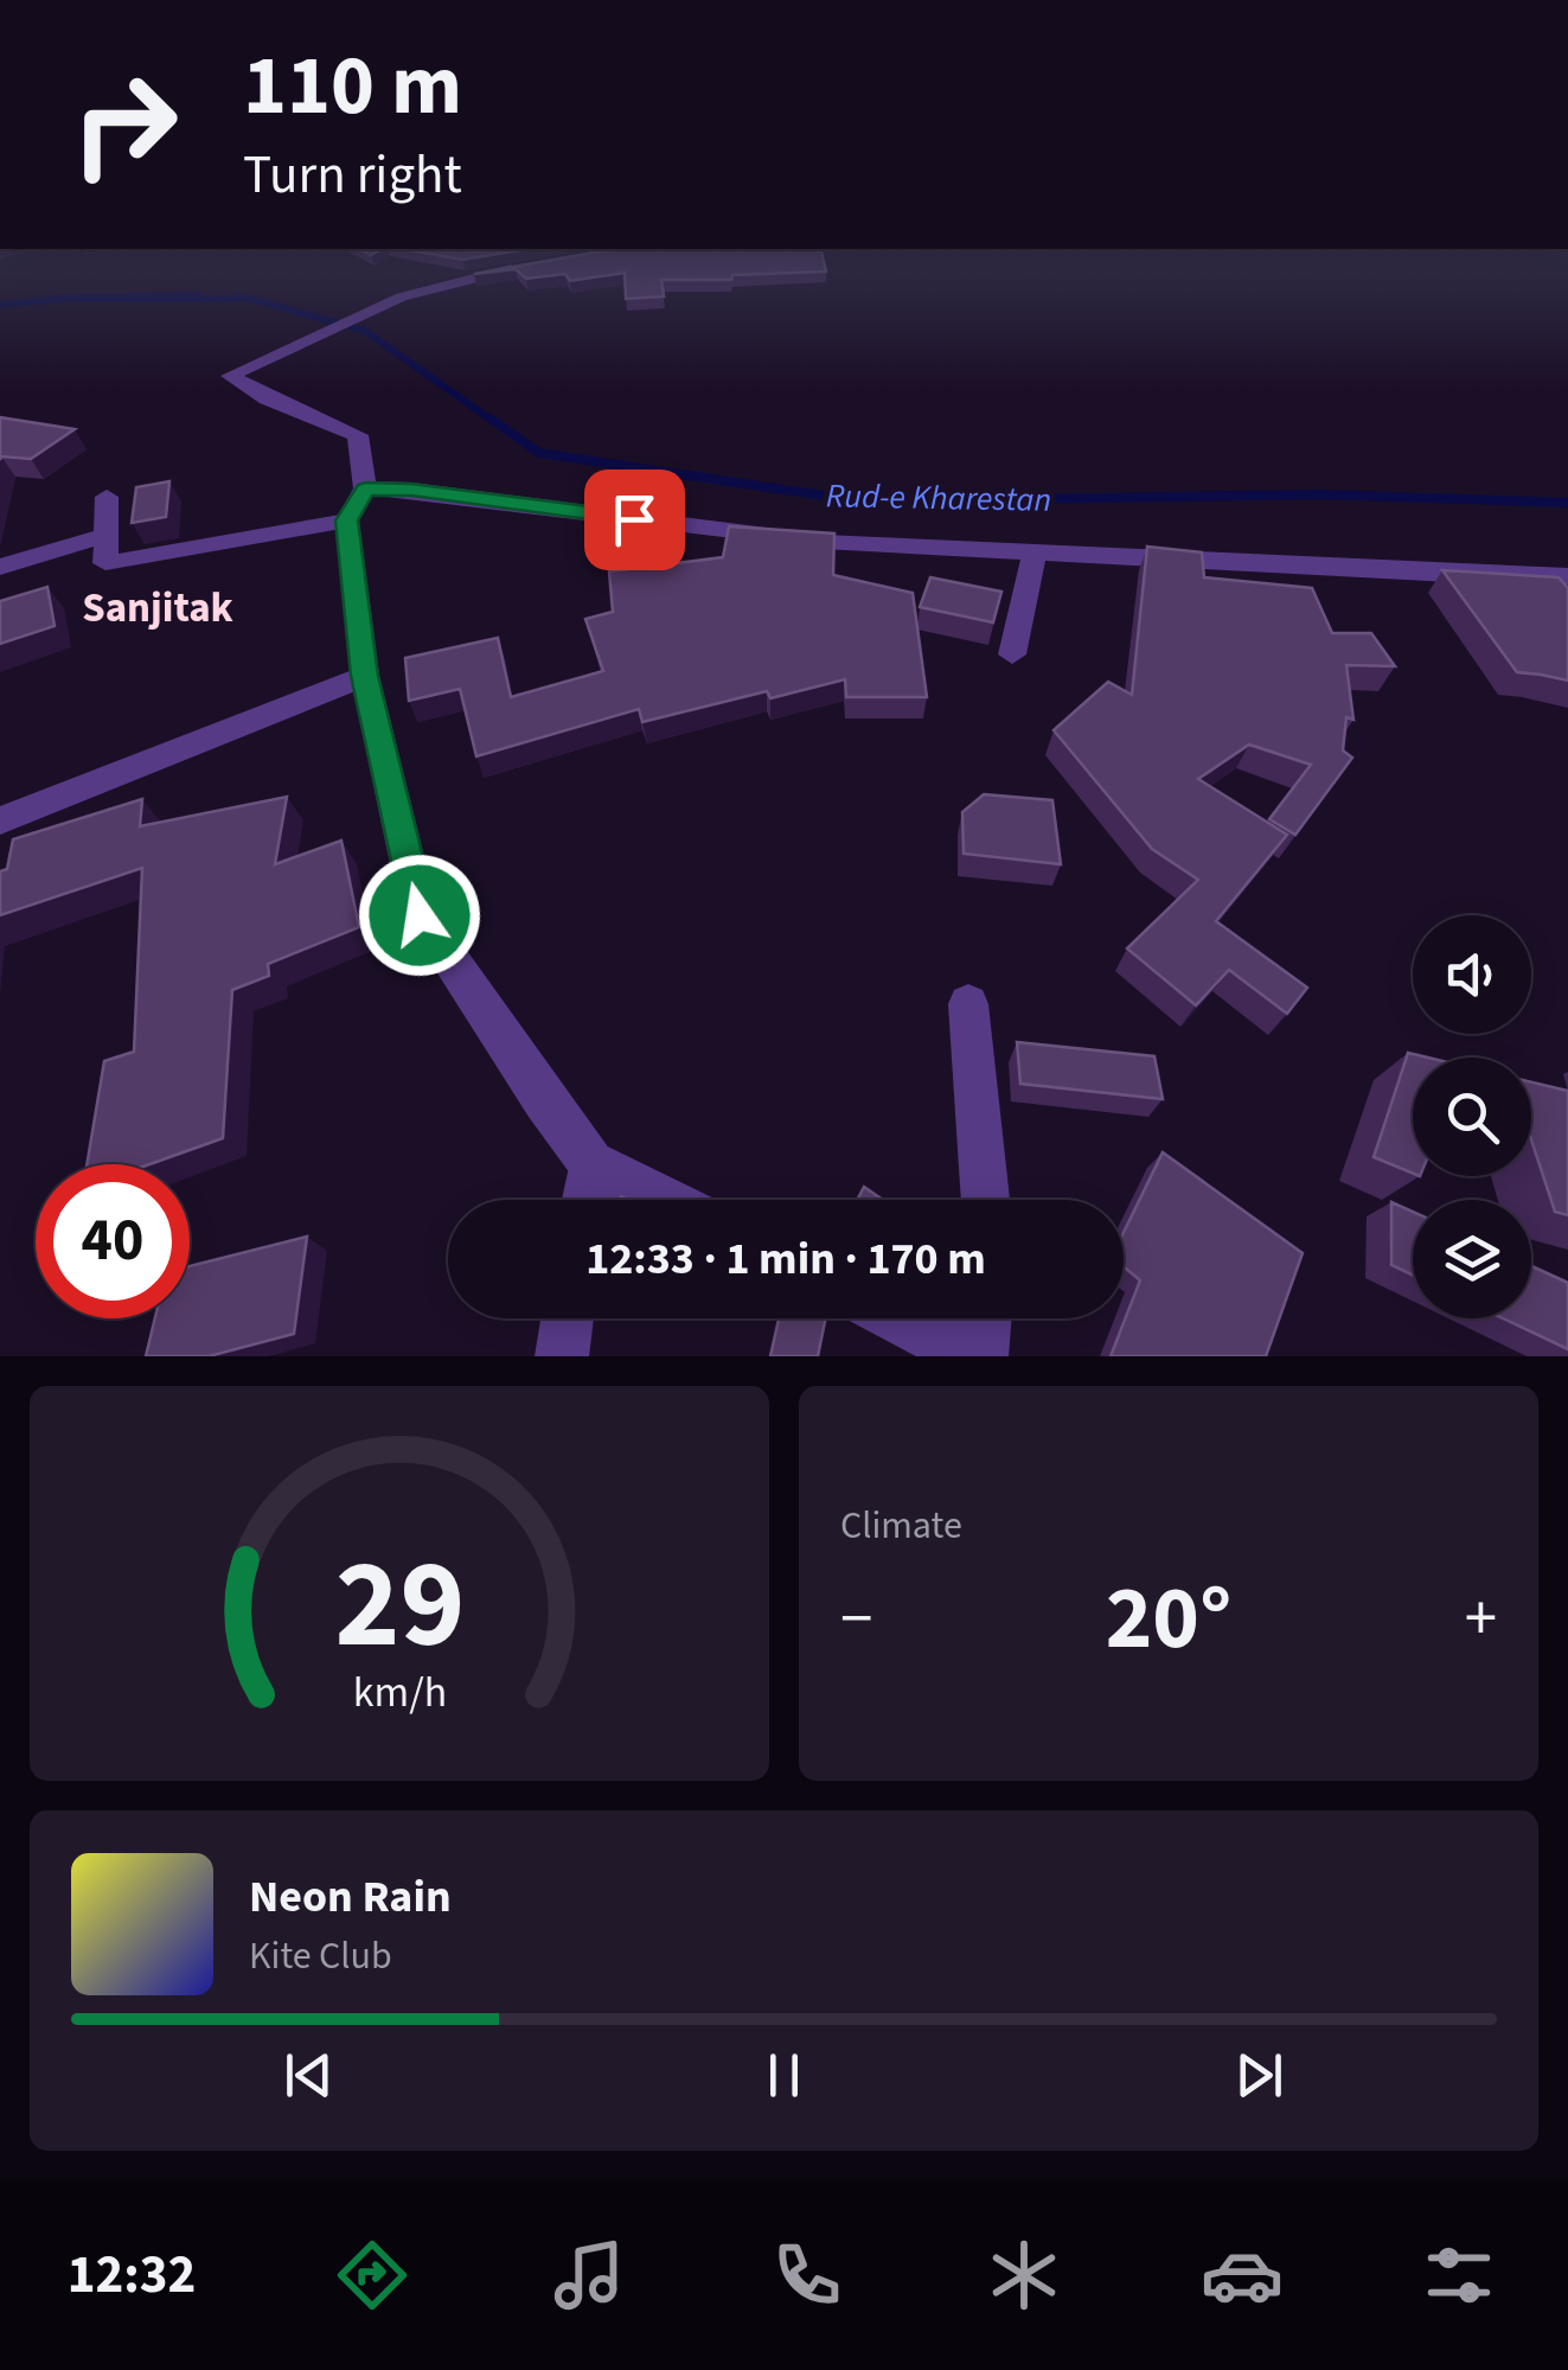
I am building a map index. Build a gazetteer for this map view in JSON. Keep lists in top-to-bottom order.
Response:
{
  "districts": ["Sanjitak"],
  "water": ["Rud-e Kharestan"],
  "page": {
    "turn": ["110 m", "Turn right"],
    "limit": "40",
    "trip": "12:33 · 1 min · 170 m",
    "tile": "Climate",
    "heat": ["−", "20°", "+"],
    "song": ["Neon Rain", "Kite Club"],
    "tabs": "12:32",
    "gauge": ["29", "km/h"]
  }
}
